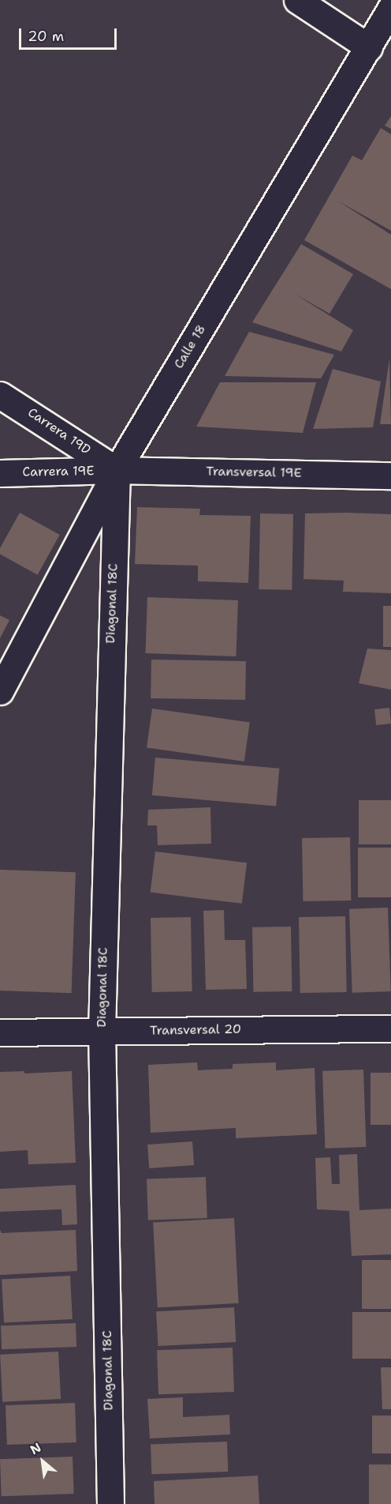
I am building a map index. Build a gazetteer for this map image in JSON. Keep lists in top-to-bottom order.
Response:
{
  "streets": {
    "street": [
      "Calle 18",
      "Carrera 19D",
      "Carrera 19E",
      "Transversal 19E",
      "Diagonal 18C",
      "Transversal 20"
    ]
  },
  "crossings": [
    ["Calle 18", "Carrera 19D"],
    ["Calle 18", "Carrera 19E"],
    ["Calle 18", "Transversal 19E"],
    ["Calle 18", "Diagonal 18C"],
    ["Carrera 19D", "Carrera 19E"],
    ["Carrera 19D", "Transversal 19E"],
    ["Carrera 19D", "Diagonal 18C"],
    ["Carrera 19E", "Transversal 19E"],
    ["Carrera 19E", "Diagonal 18C"],
    ["Transversal 19E", "Diagonal 18C"],
    ["Diagonal 18C", "Transversal 20"]
  ],
  "scale_bar": "20 m",
  "north": "top left"
}
